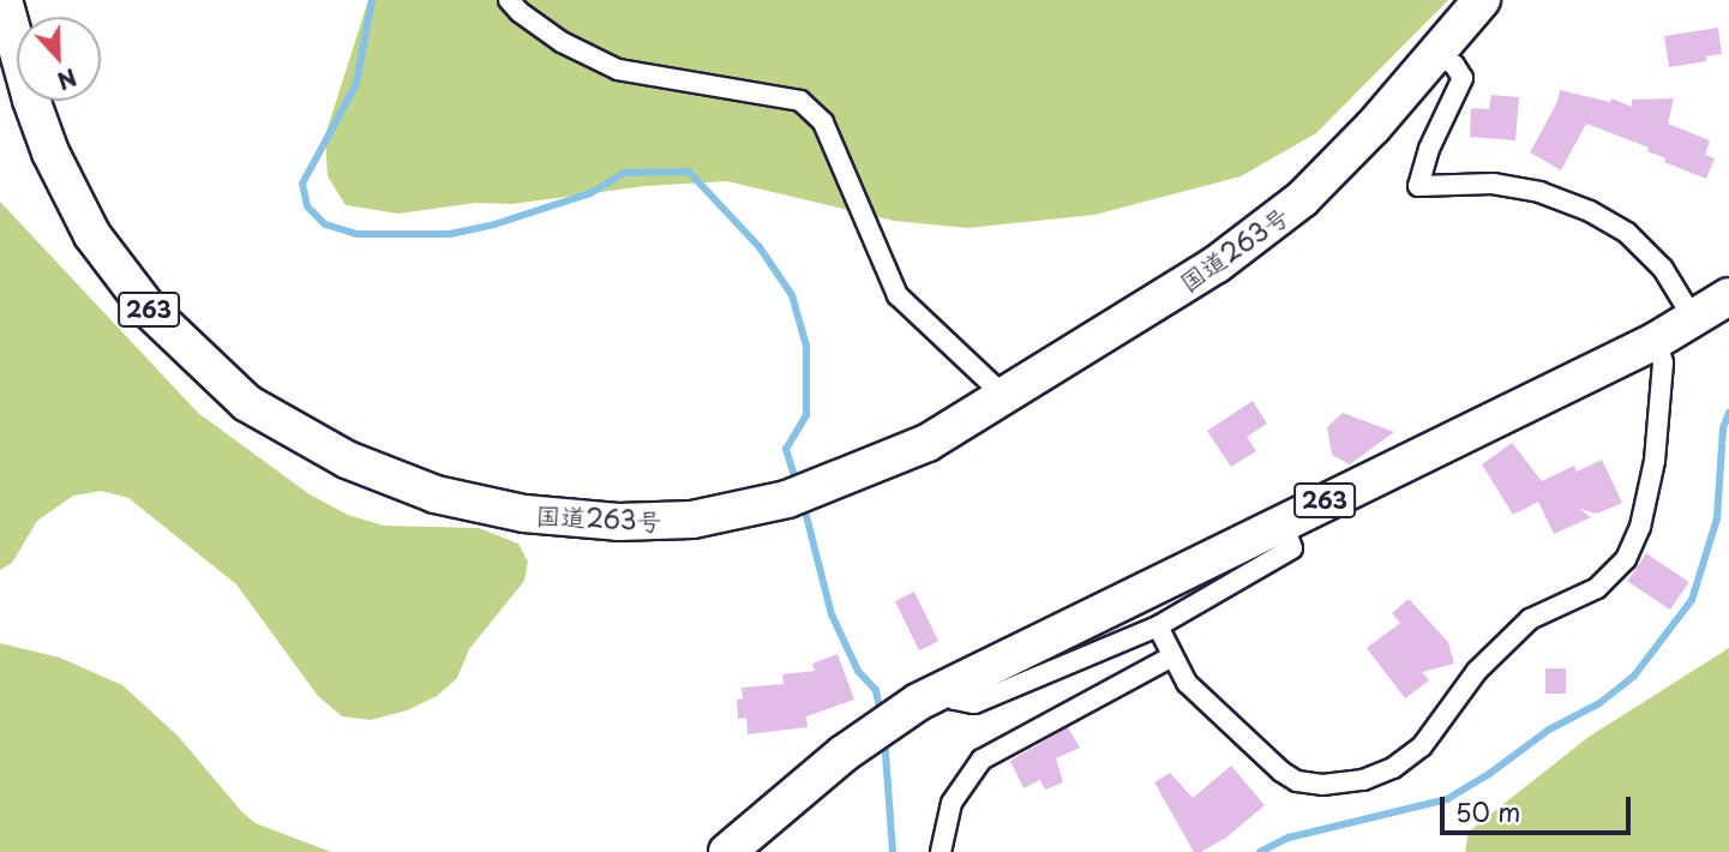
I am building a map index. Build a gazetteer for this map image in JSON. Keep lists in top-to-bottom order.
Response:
{
  "streets": {
    "highway": ["国道263号", "263"]
  },
  "scale_bar": "50 m",
  "north": "bottom"
}
